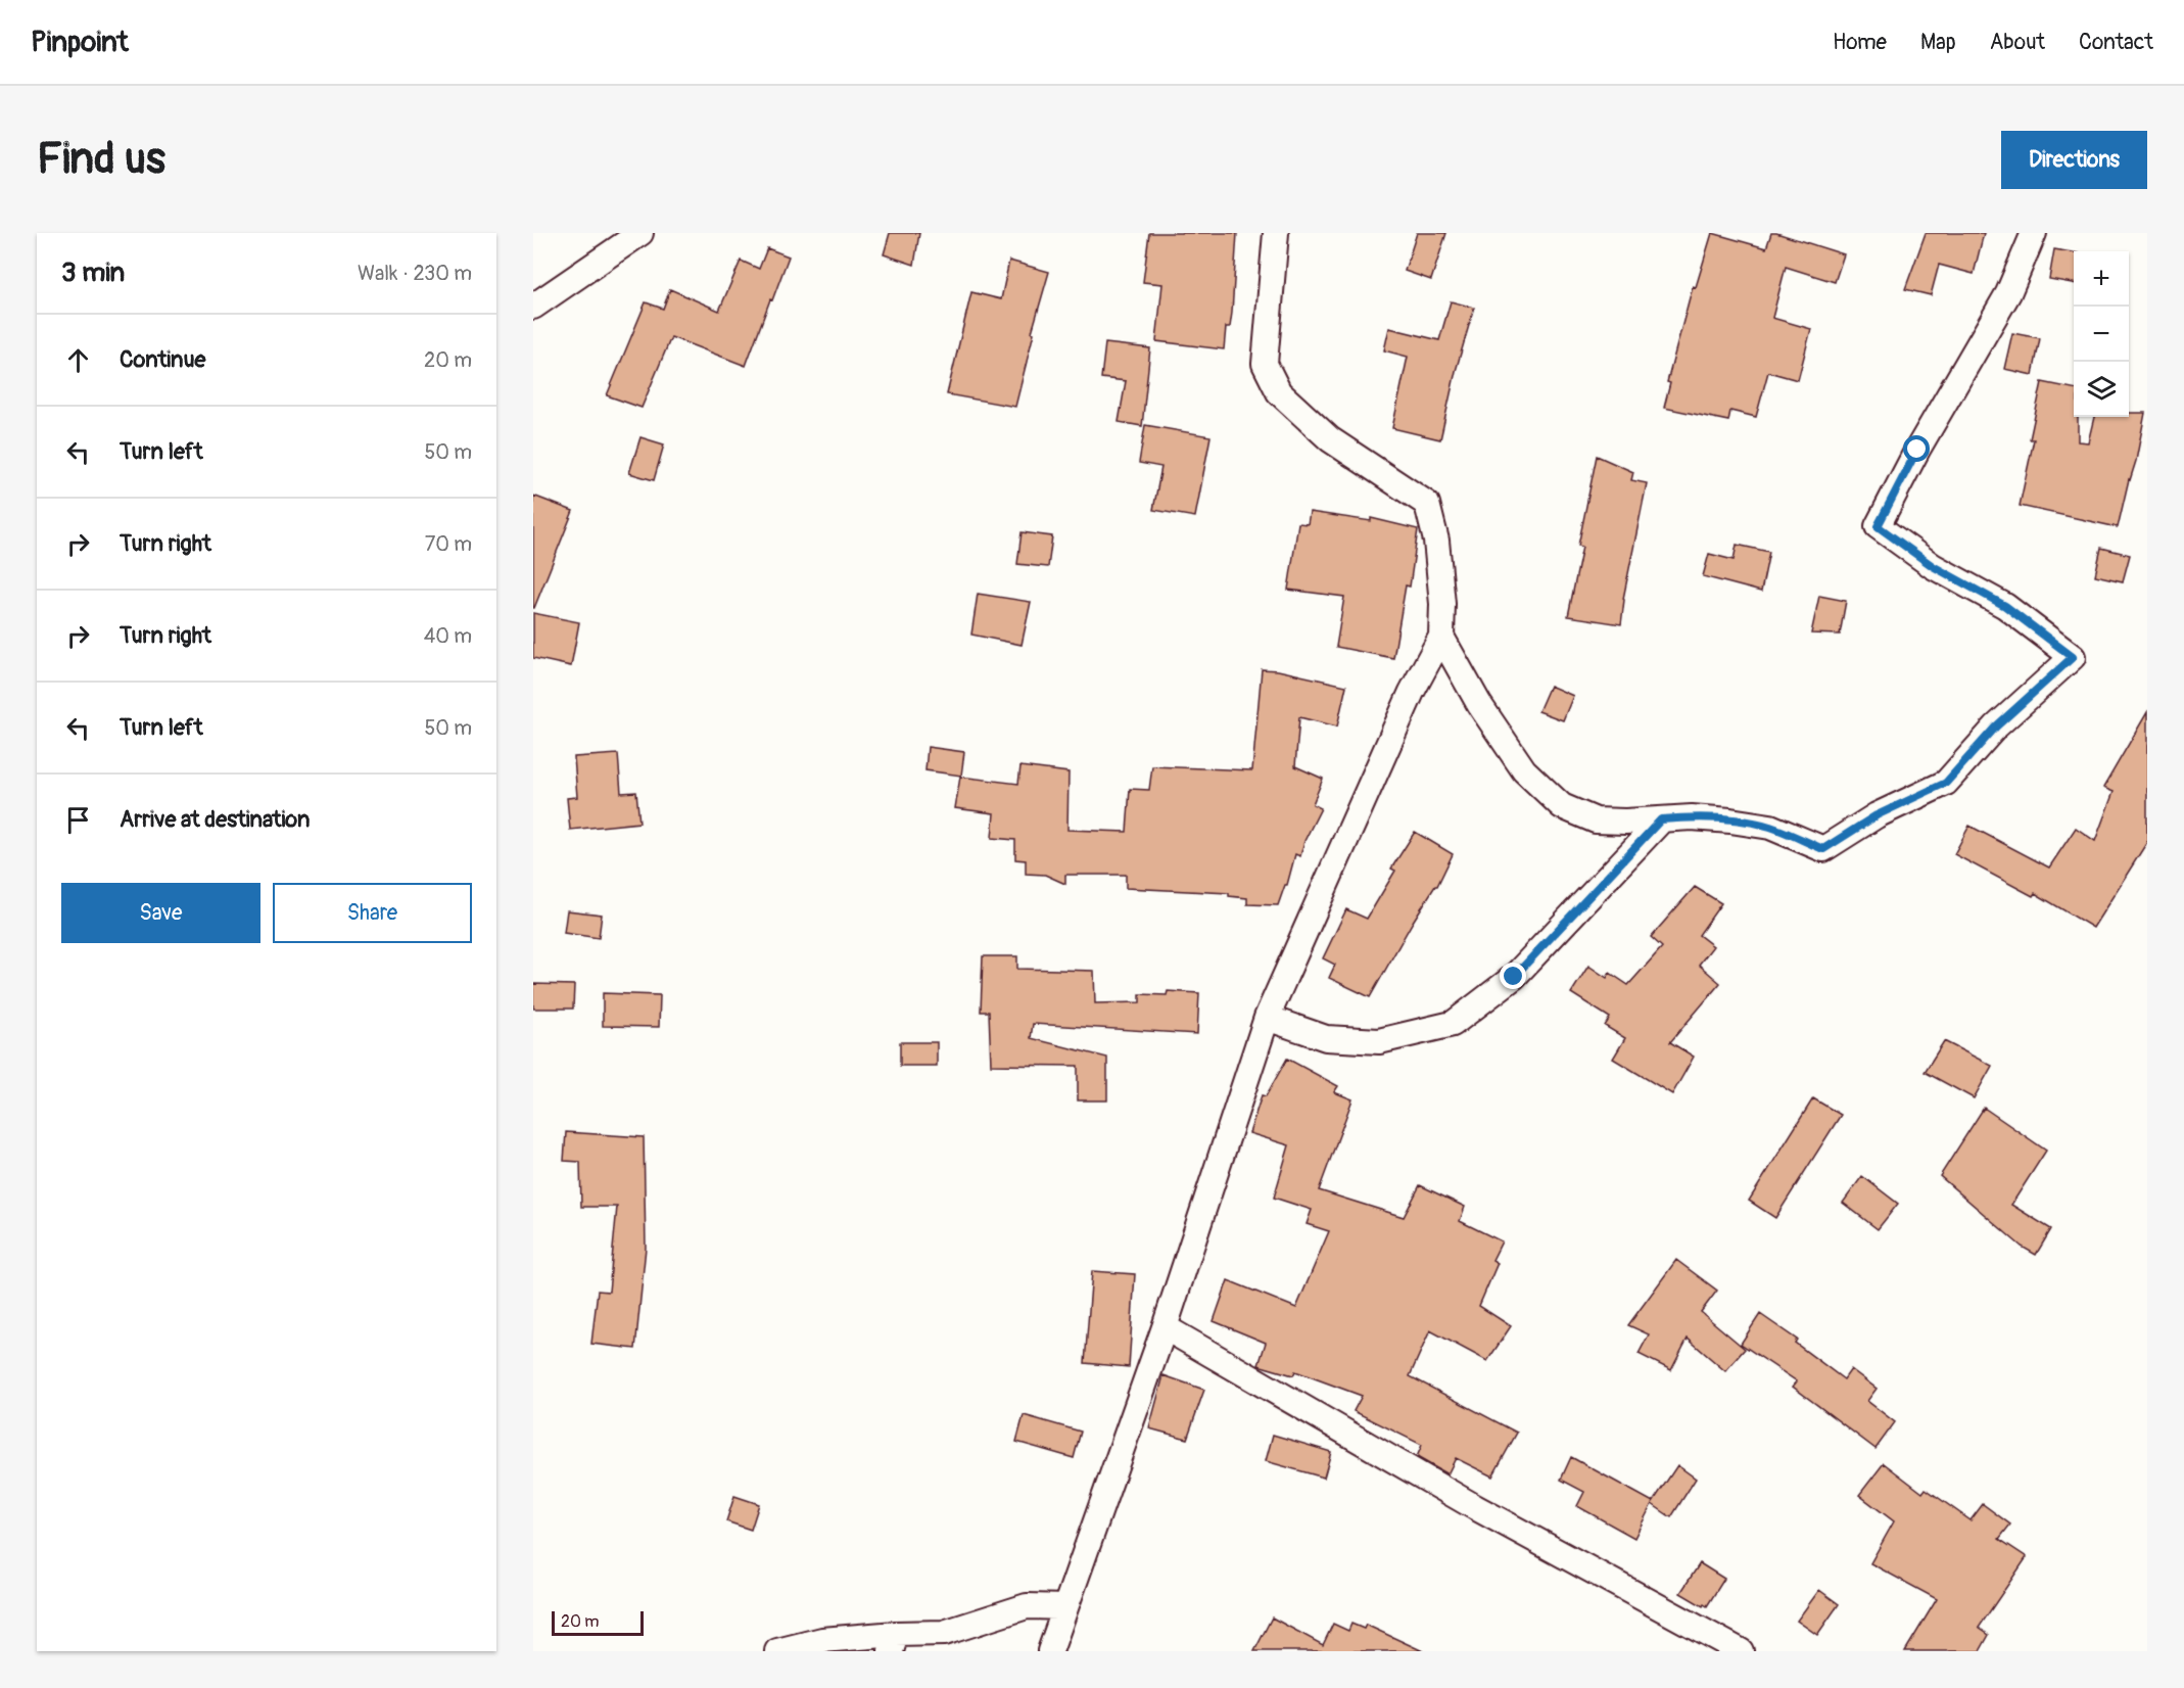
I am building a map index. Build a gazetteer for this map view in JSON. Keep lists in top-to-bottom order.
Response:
{
  "scale_bar": "20 m",
  "page": {
    "header": "Pinpoint",
    "nav": [
      "Home",
      "Map",
      "About",
      "Contact"
    ],
    "buttons": [
      "Directions",
      ["Save", "Share"]
    ],
    "title": "Find us",
    "heading": ["3 min", "Walk · 230 m"],
    "map_buttons": ["+", "−"],
    "list": [
      ["Continue", "20 m"],
      ["Turn left", "50 m"],
      ["Turn right", "70 m"],
      ["Turn right", "40 m"],
      ["Turn left", "50 m"],
      "Arrive at destination"
    ],
    "scale": "20 m"
  }
}
